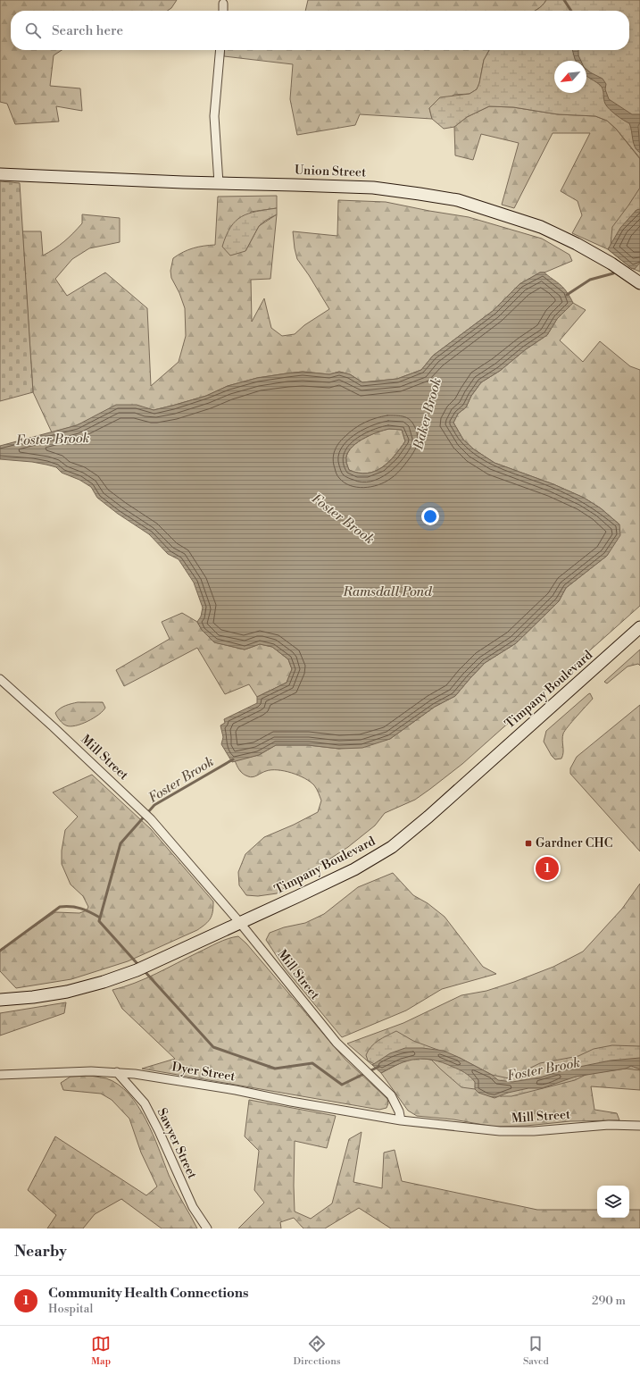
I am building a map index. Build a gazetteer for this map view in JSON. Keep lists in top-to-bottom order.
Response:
{
  "streets": {
    "main road": ["Union Street", "Timpany Boulevard"],
    "street": ["Mill Street", "Dyer Street", "Sawyer Street"]
  },
  "crossings": [
    ["Timpany Boulevard", "Mill Street"],
    ["Mill Street", "Dyer Street"],
    ["Dyer Street", "Sawyer Street"]
  ],
  "water": ["Baker Brook", "Foster Brook", "Ramsdall Pond"],
  "places": {
    "transit": ["Gardner CHC"]
  },
  "north": "bottom left",
  "page": {
    "search": "Search here",
    "pins": "1",
    "heading": "Nearby",
    "list": [
      {
        "mark": "1",
        "name": "Community Health Connections",
        "note": "Hospital",
        "value": "290 m"
      }
    ],
    "nav": ["Map", "Directions", "Saved"]
  }
}
